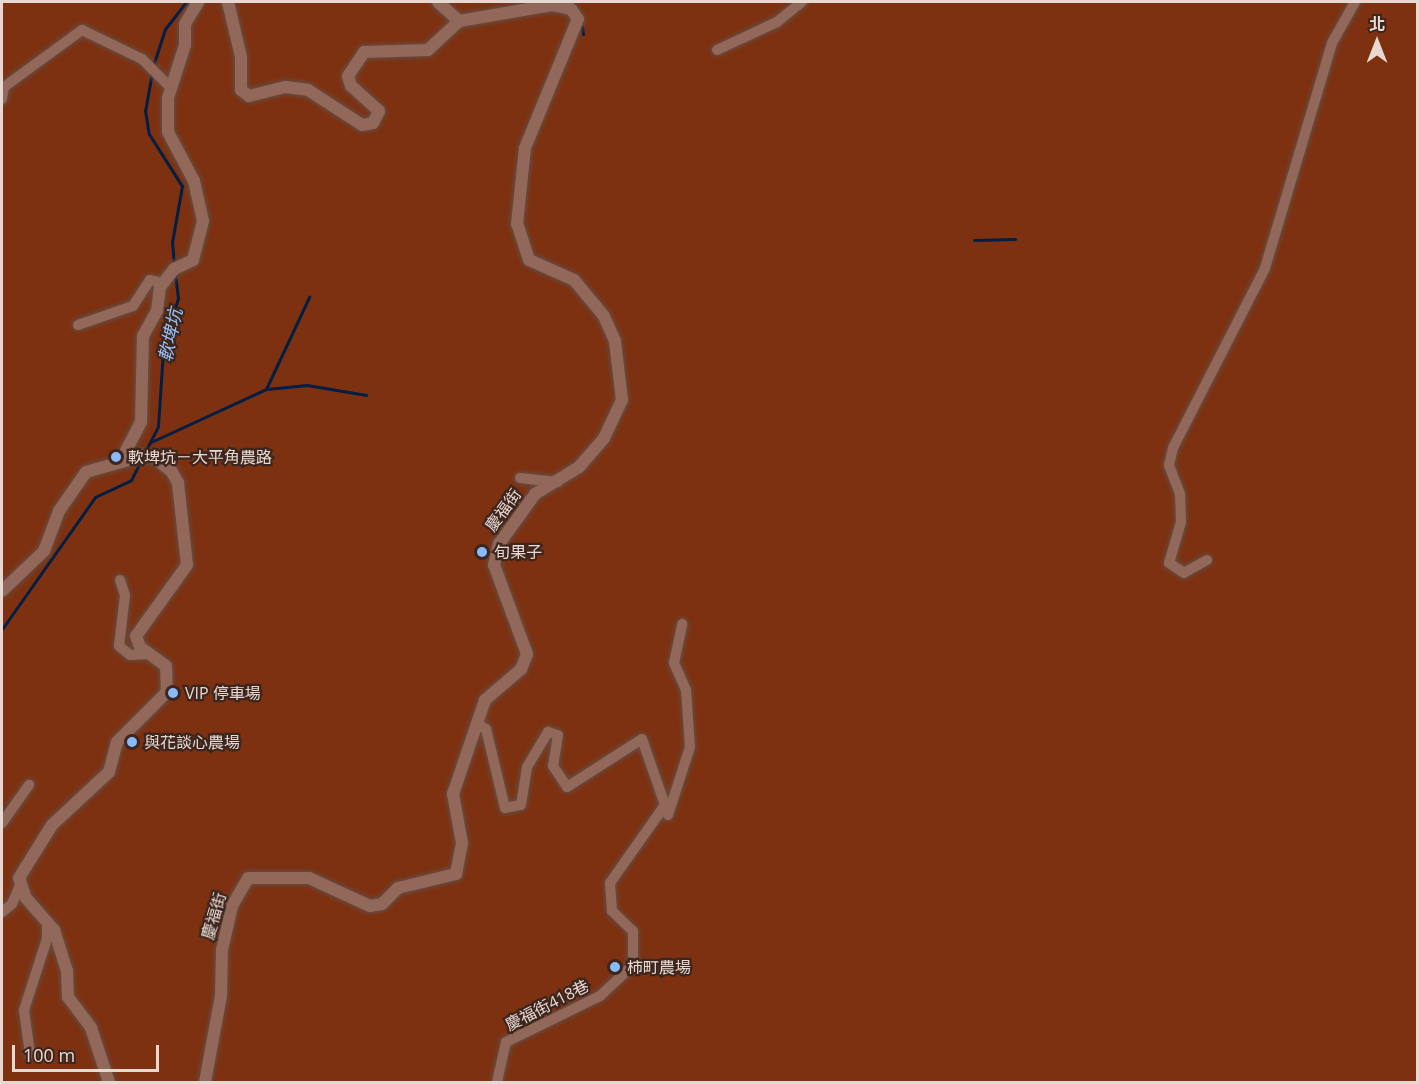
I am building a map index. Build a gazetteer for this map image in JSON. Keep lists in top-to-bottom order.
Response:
{
  "streets": {
    "street": ["慶福街", "慶福街418巷"]
  },
  "water": ["軟埤坑"],
  "places": [
    "軟埤坑－大平角農路",
    "旬果子",
    "VIP 停車場",
    "與花談心農場",
    "柿町農場"
  ],
  "scale_bar": "100 m",
  "north": "top"
}
